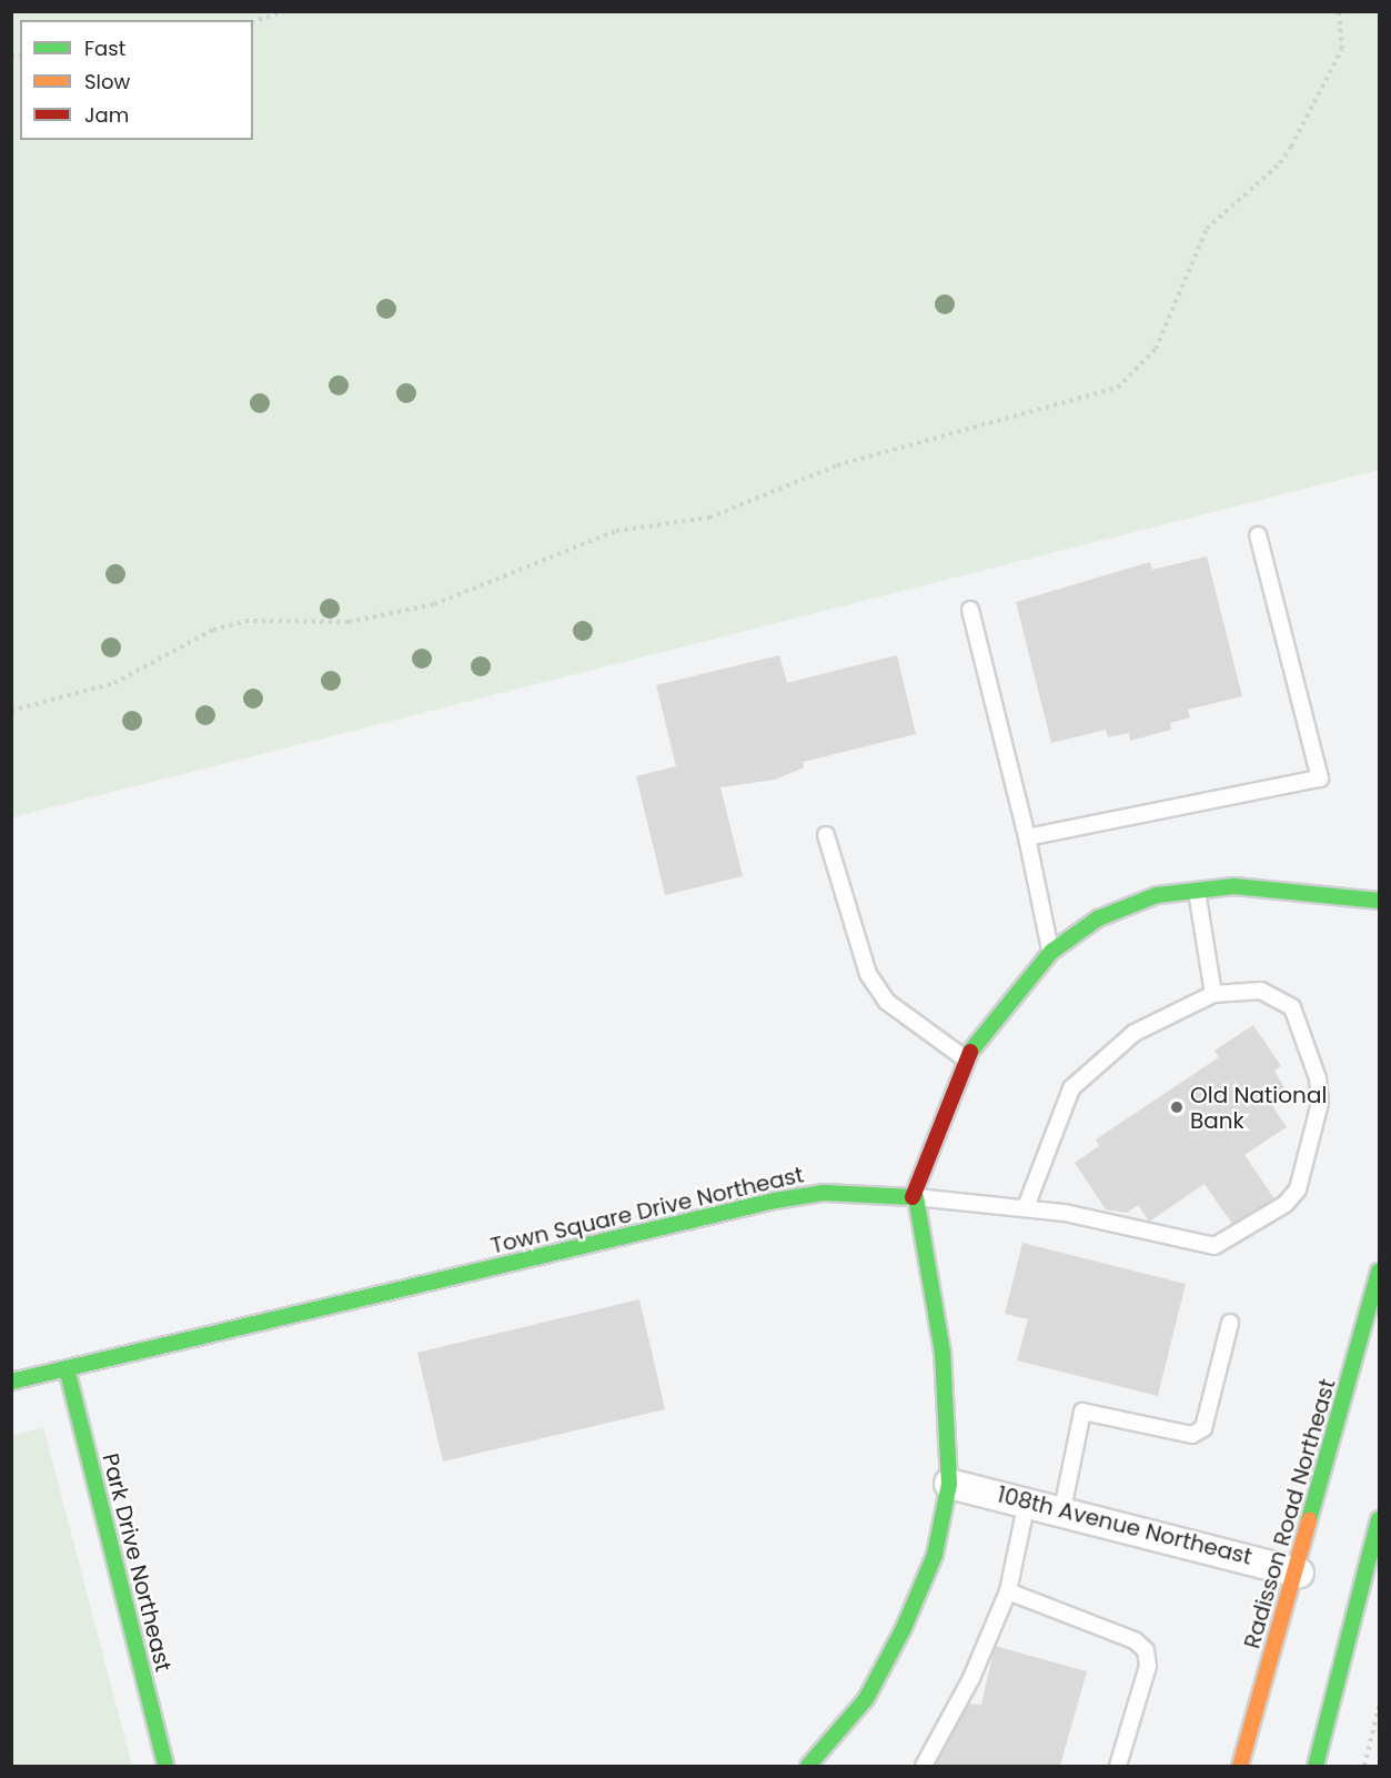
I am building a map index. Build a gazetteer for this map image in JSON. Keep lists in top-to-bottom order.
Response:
{
  "streets": {
    "street": [
      "Town Square Drive Northeast",
      "Radisson Road Northeast",
      "108th Avenue Northeast",
      "Park Drive Northeast"
    ]
  },
  "crossings": [
    ["Town Square Drive Northeast", "Park Drive Northeast"],
    ["Radisson Road Northeast", "108th Avenue Northeast"]
  ],
  "places": ["Old National Bank"],
  "legend": ["Fast", "Slow", "Jam"]
}
